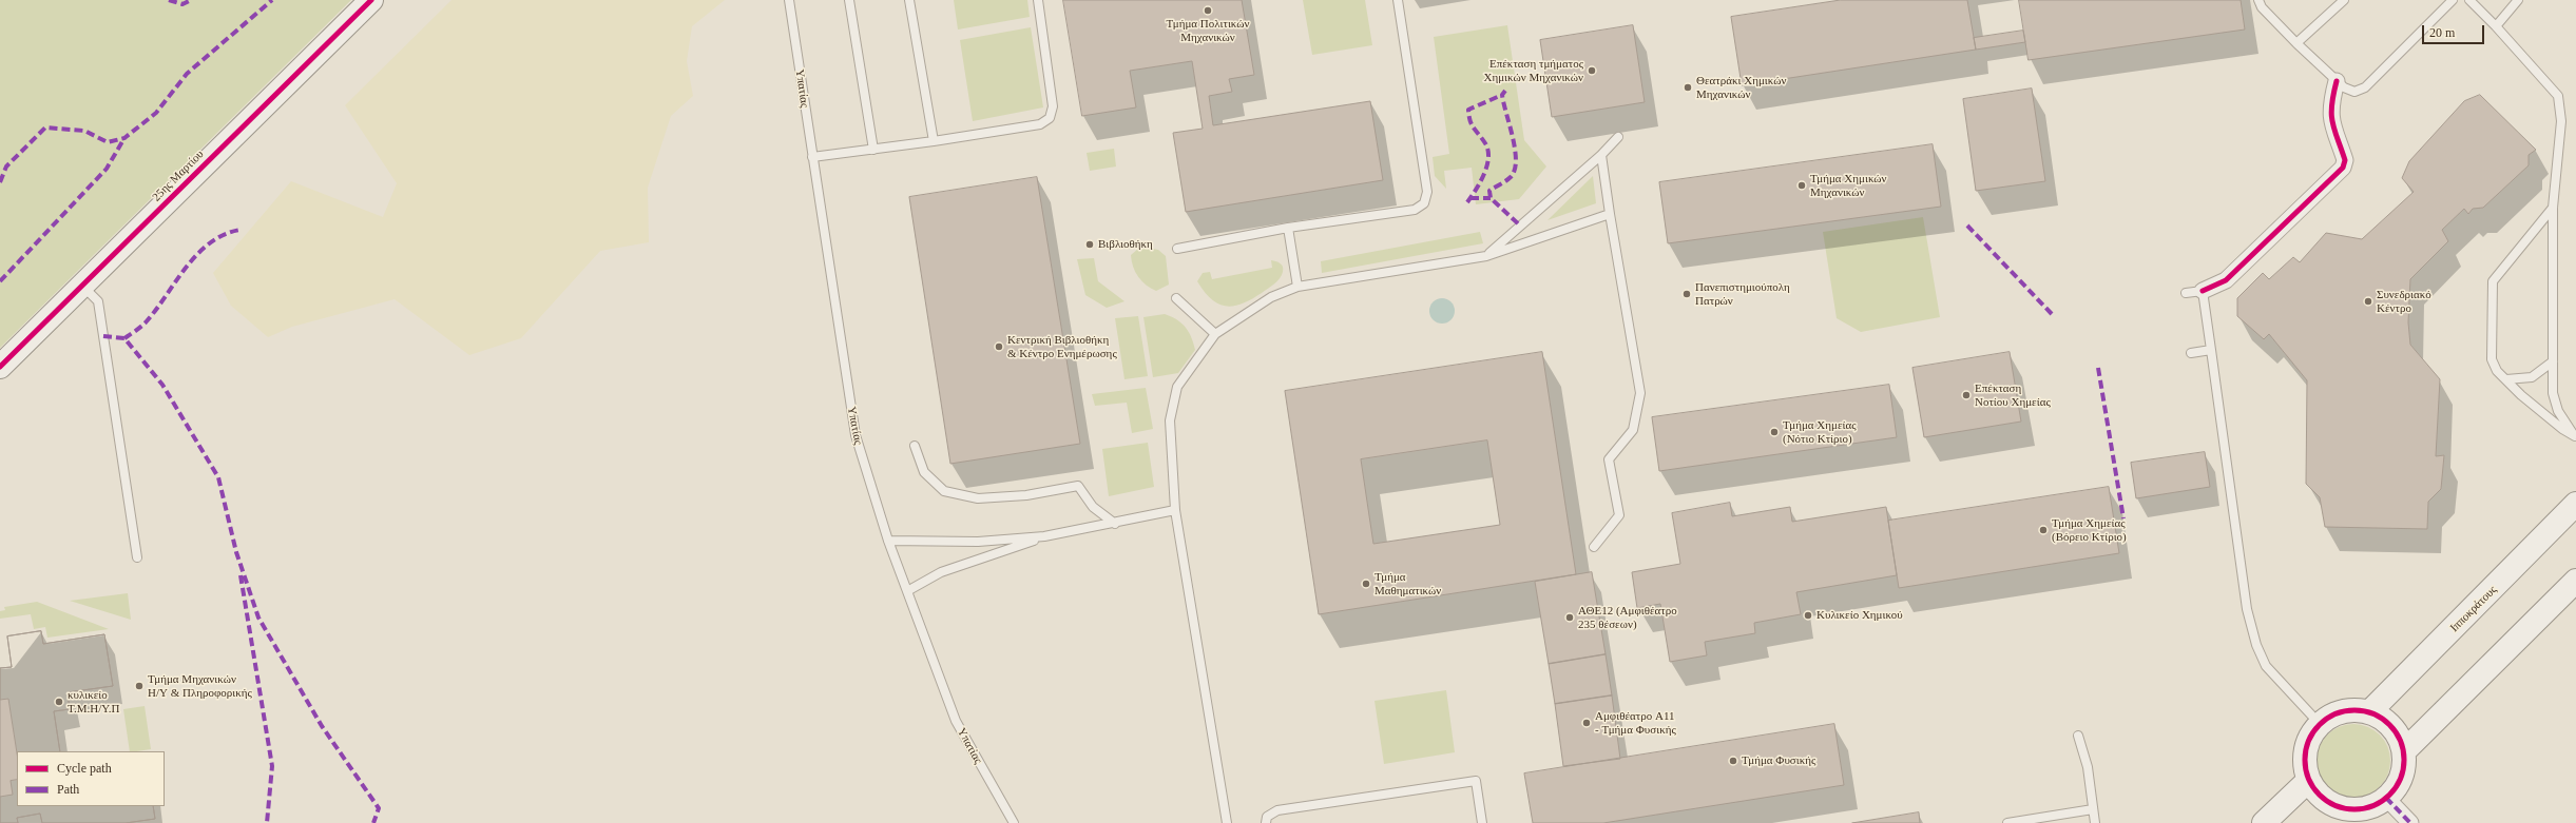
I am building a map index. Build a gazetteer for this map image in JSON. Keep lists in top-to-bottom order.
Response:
{
  "streets": {
    "street": ["25ης Μαρτίου", "Ιπποκράτους"],
    "lane": ["Υπατίας"]
  },
  "places": [
    "Τμήμα Πολιτικών Μηχανικών",
    "Επέκταση τμήματος Χημικών Μηχανικών",
    "Θεατράκι Χημικών Μηχανικών",
    "Τμήμα Χημικών Μηχανικών",
    "Βιβλιοθήκη",
    "Πανεπιστημιούπολη Πατρών",
    "Συνεδριακό Κέντρο",
    "Κεντρική Βιβλιοθήκη & Κέντρο Ενημέρωσης",
    "Επέκταση Νοτίου Χημείας",
    "Τμήμα Χημείας (Νότιο Κτίριο)",
    "Τμήμα Xημείας (Βόρειο Κτίριο)",
    "Τμήμα Μαθηματικών",
    "Κυλικείο Χημικού",
    "ΑΘΕ12 (Αμφιθέατρο 235 θέσεων)",
    "Τμήμα Μηχανικών Η/Υ & Πληροφορικής",
    "κυλικείο Τ.M.Η/Υ.Π",
    "Αμφιθέατρο Α11 - Τμήμα Φυσικής",
    "Τμήμα Φυσικής"
  ],
  "legend": ["Cycle path", "Path"],
  "scale_bar": "20 m"
}
